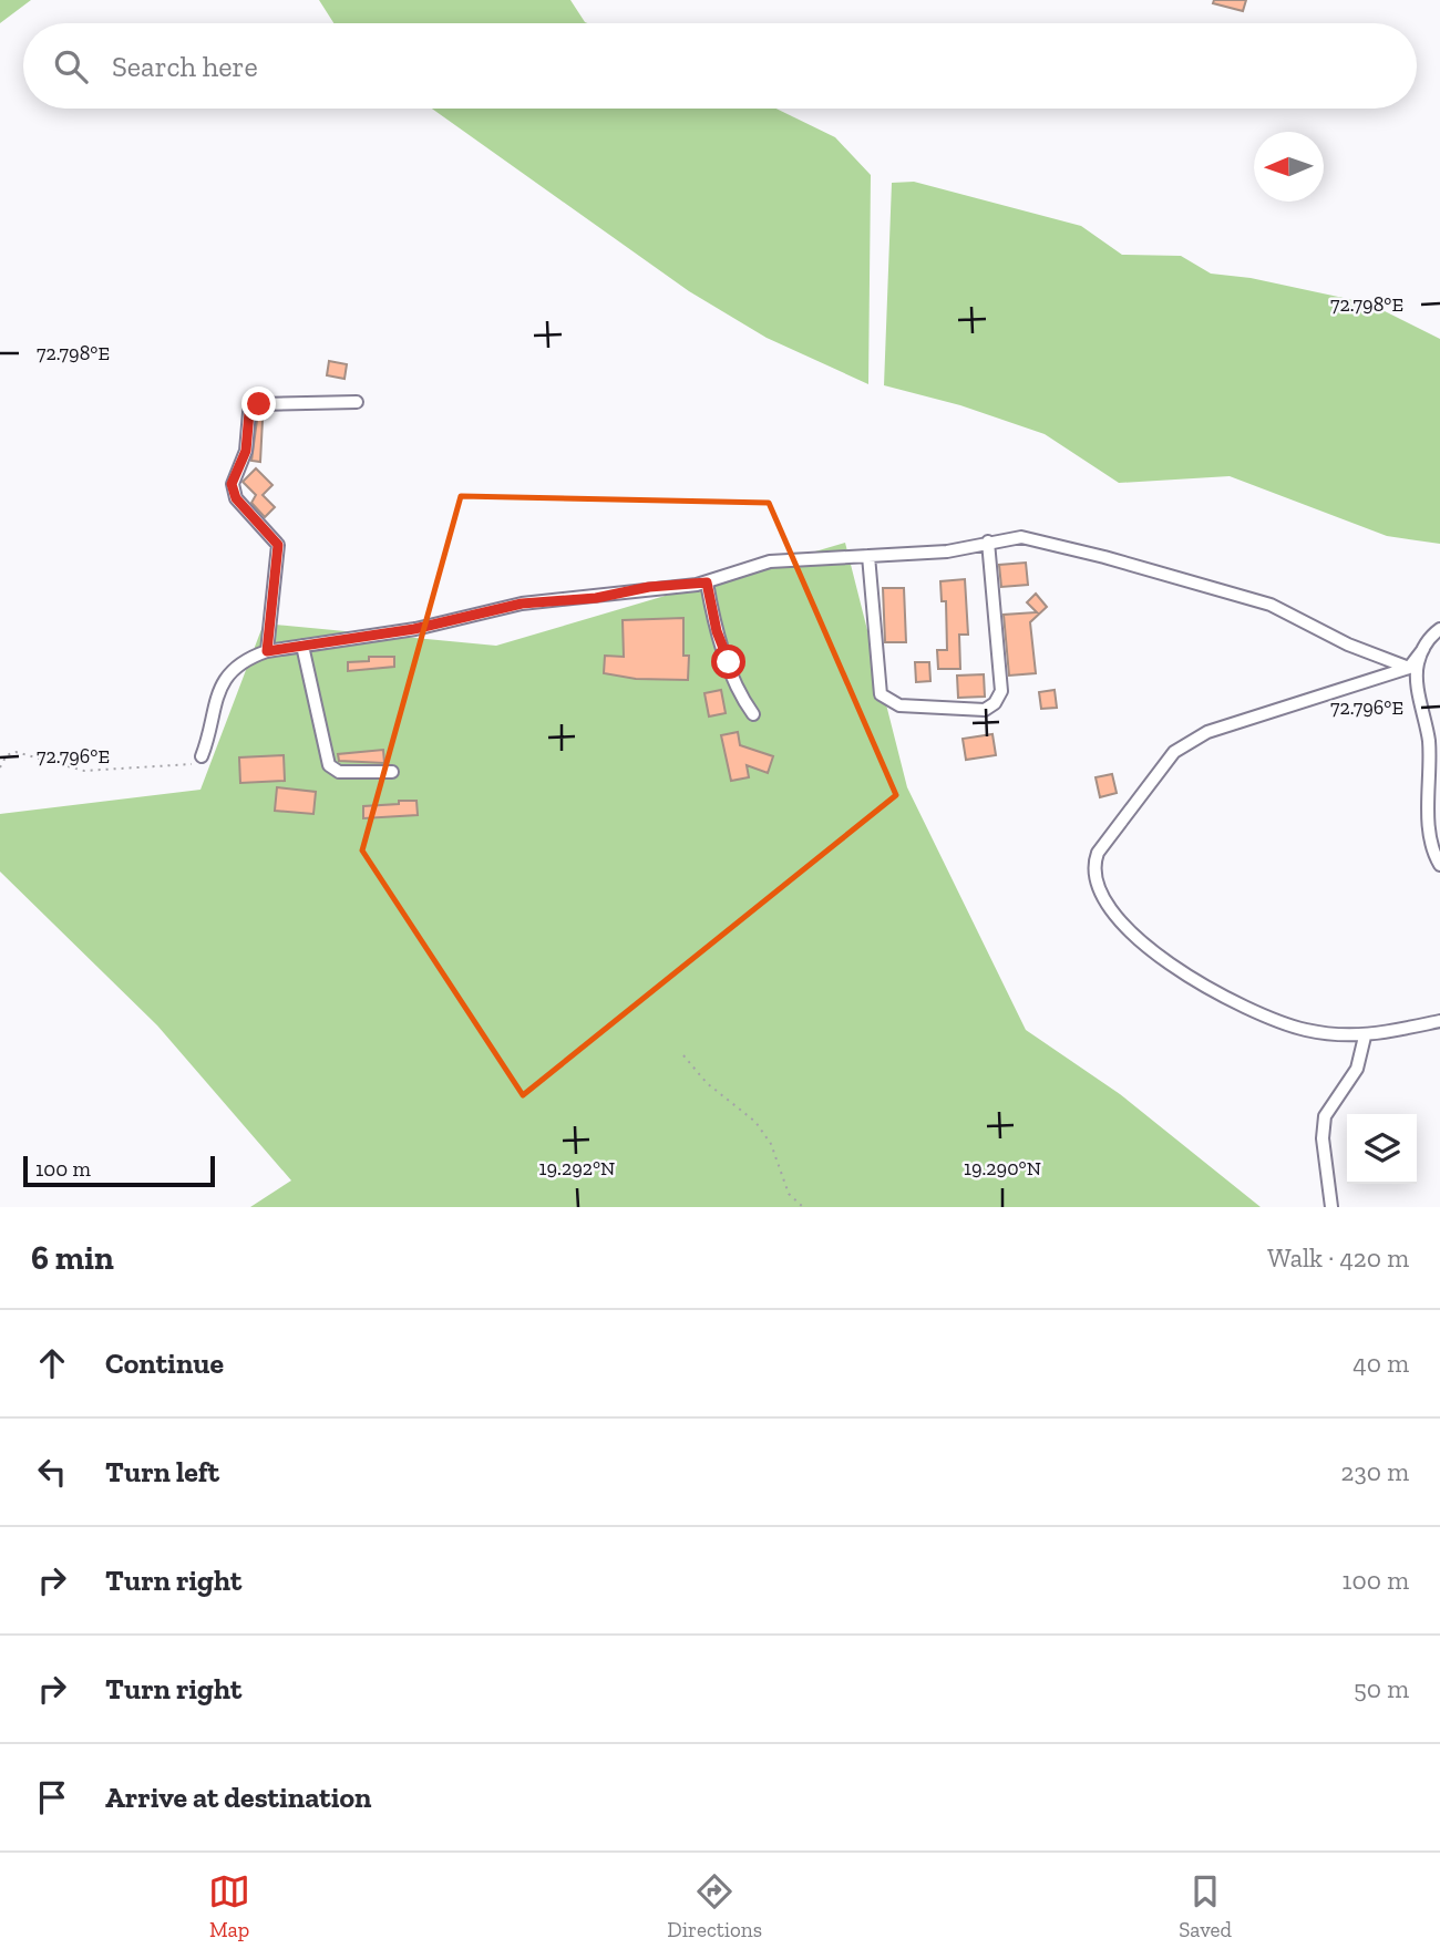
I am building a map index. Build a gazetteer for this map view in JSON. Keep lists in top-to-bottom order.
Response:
{
  "scale_bar": "100 m",
  "north": "left",
  "page": {
    "search": "Search here",
    "scale": "100 m",
    "heading": ["6 min", "Walk · 420 m"],
    "list": [
      ["Continue", "40 m"],
      ["Turn left", "230 m"],
      ["Turn right", "100 m"],
      ["Turn right", "50 m"],
      "Arrive at destination"
    ],
    "nav": ["Map", "Directions", "Saved"]
  },
  "coordinates": [
    "72.798°E",
    "72.796°E",
    "19.292°N",
    "19.290°N"
  ]
}
